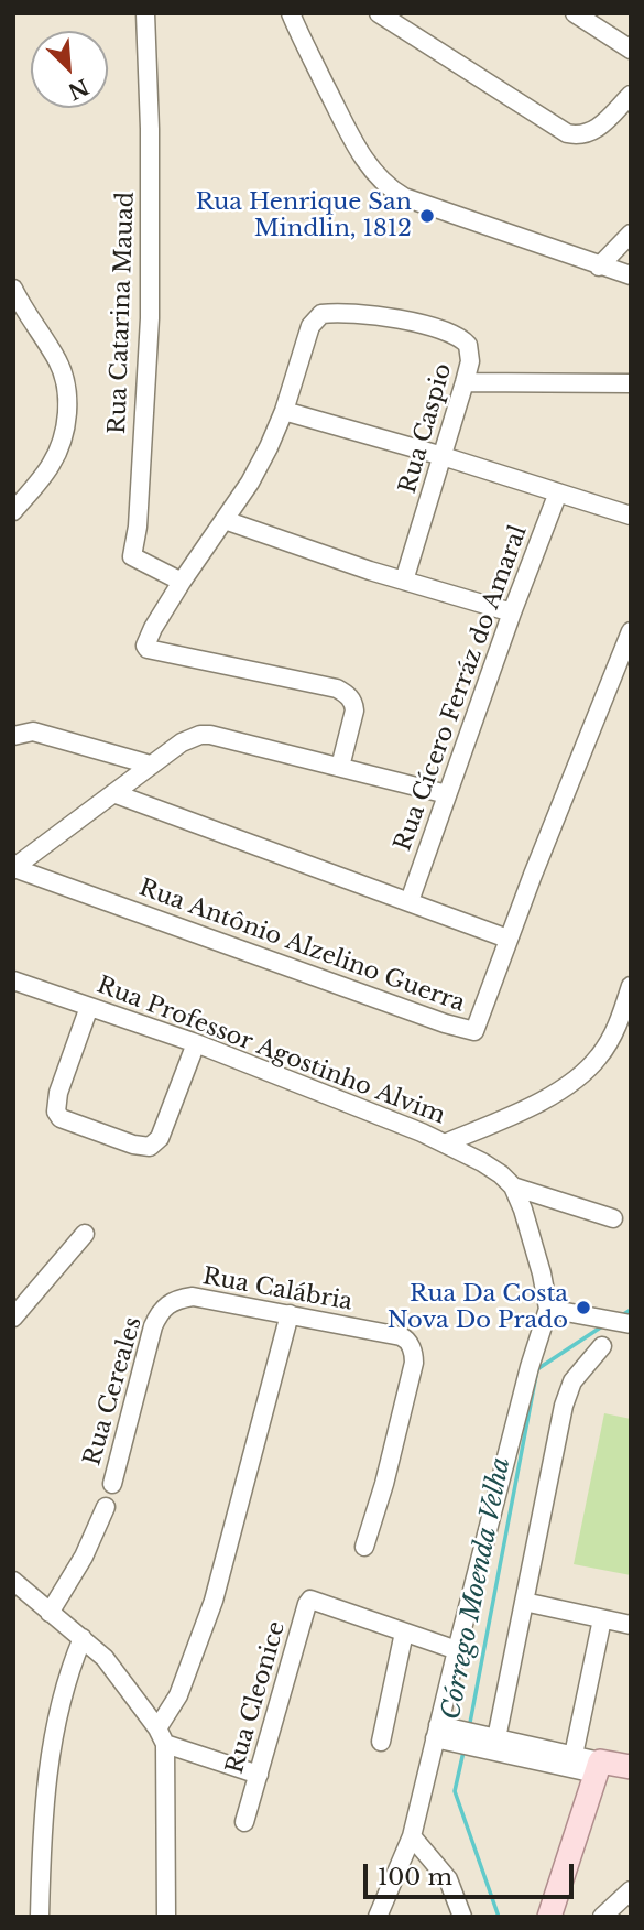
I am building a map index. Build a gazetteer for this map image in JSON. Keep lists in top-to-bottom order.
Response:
{
  "streets": {
    "street": [
      "Rua Catarina Mauad",
      "Rua Caspio",
      "Rua Cícero Ferráz do Amaral",
      "Rua Antônio Alzelino Guerra",
      "Rua Professor Agostinho Alvim",
      "Rua Calábria",
      "Rua Cereales",
      "Rua Cleonice"
    ]
  },
  "crossings": [
    ["Rua Calábria", "Rua Cereales"]
  ],
  "water": ["Córrego Moenda Velha"],
  "places": ["Rua Henrique San Mindlin, 1812", "Rua Da Costa Nova Do Prado"],
  "scale_bar": "100 m",
  "north": "bottom right"
}
